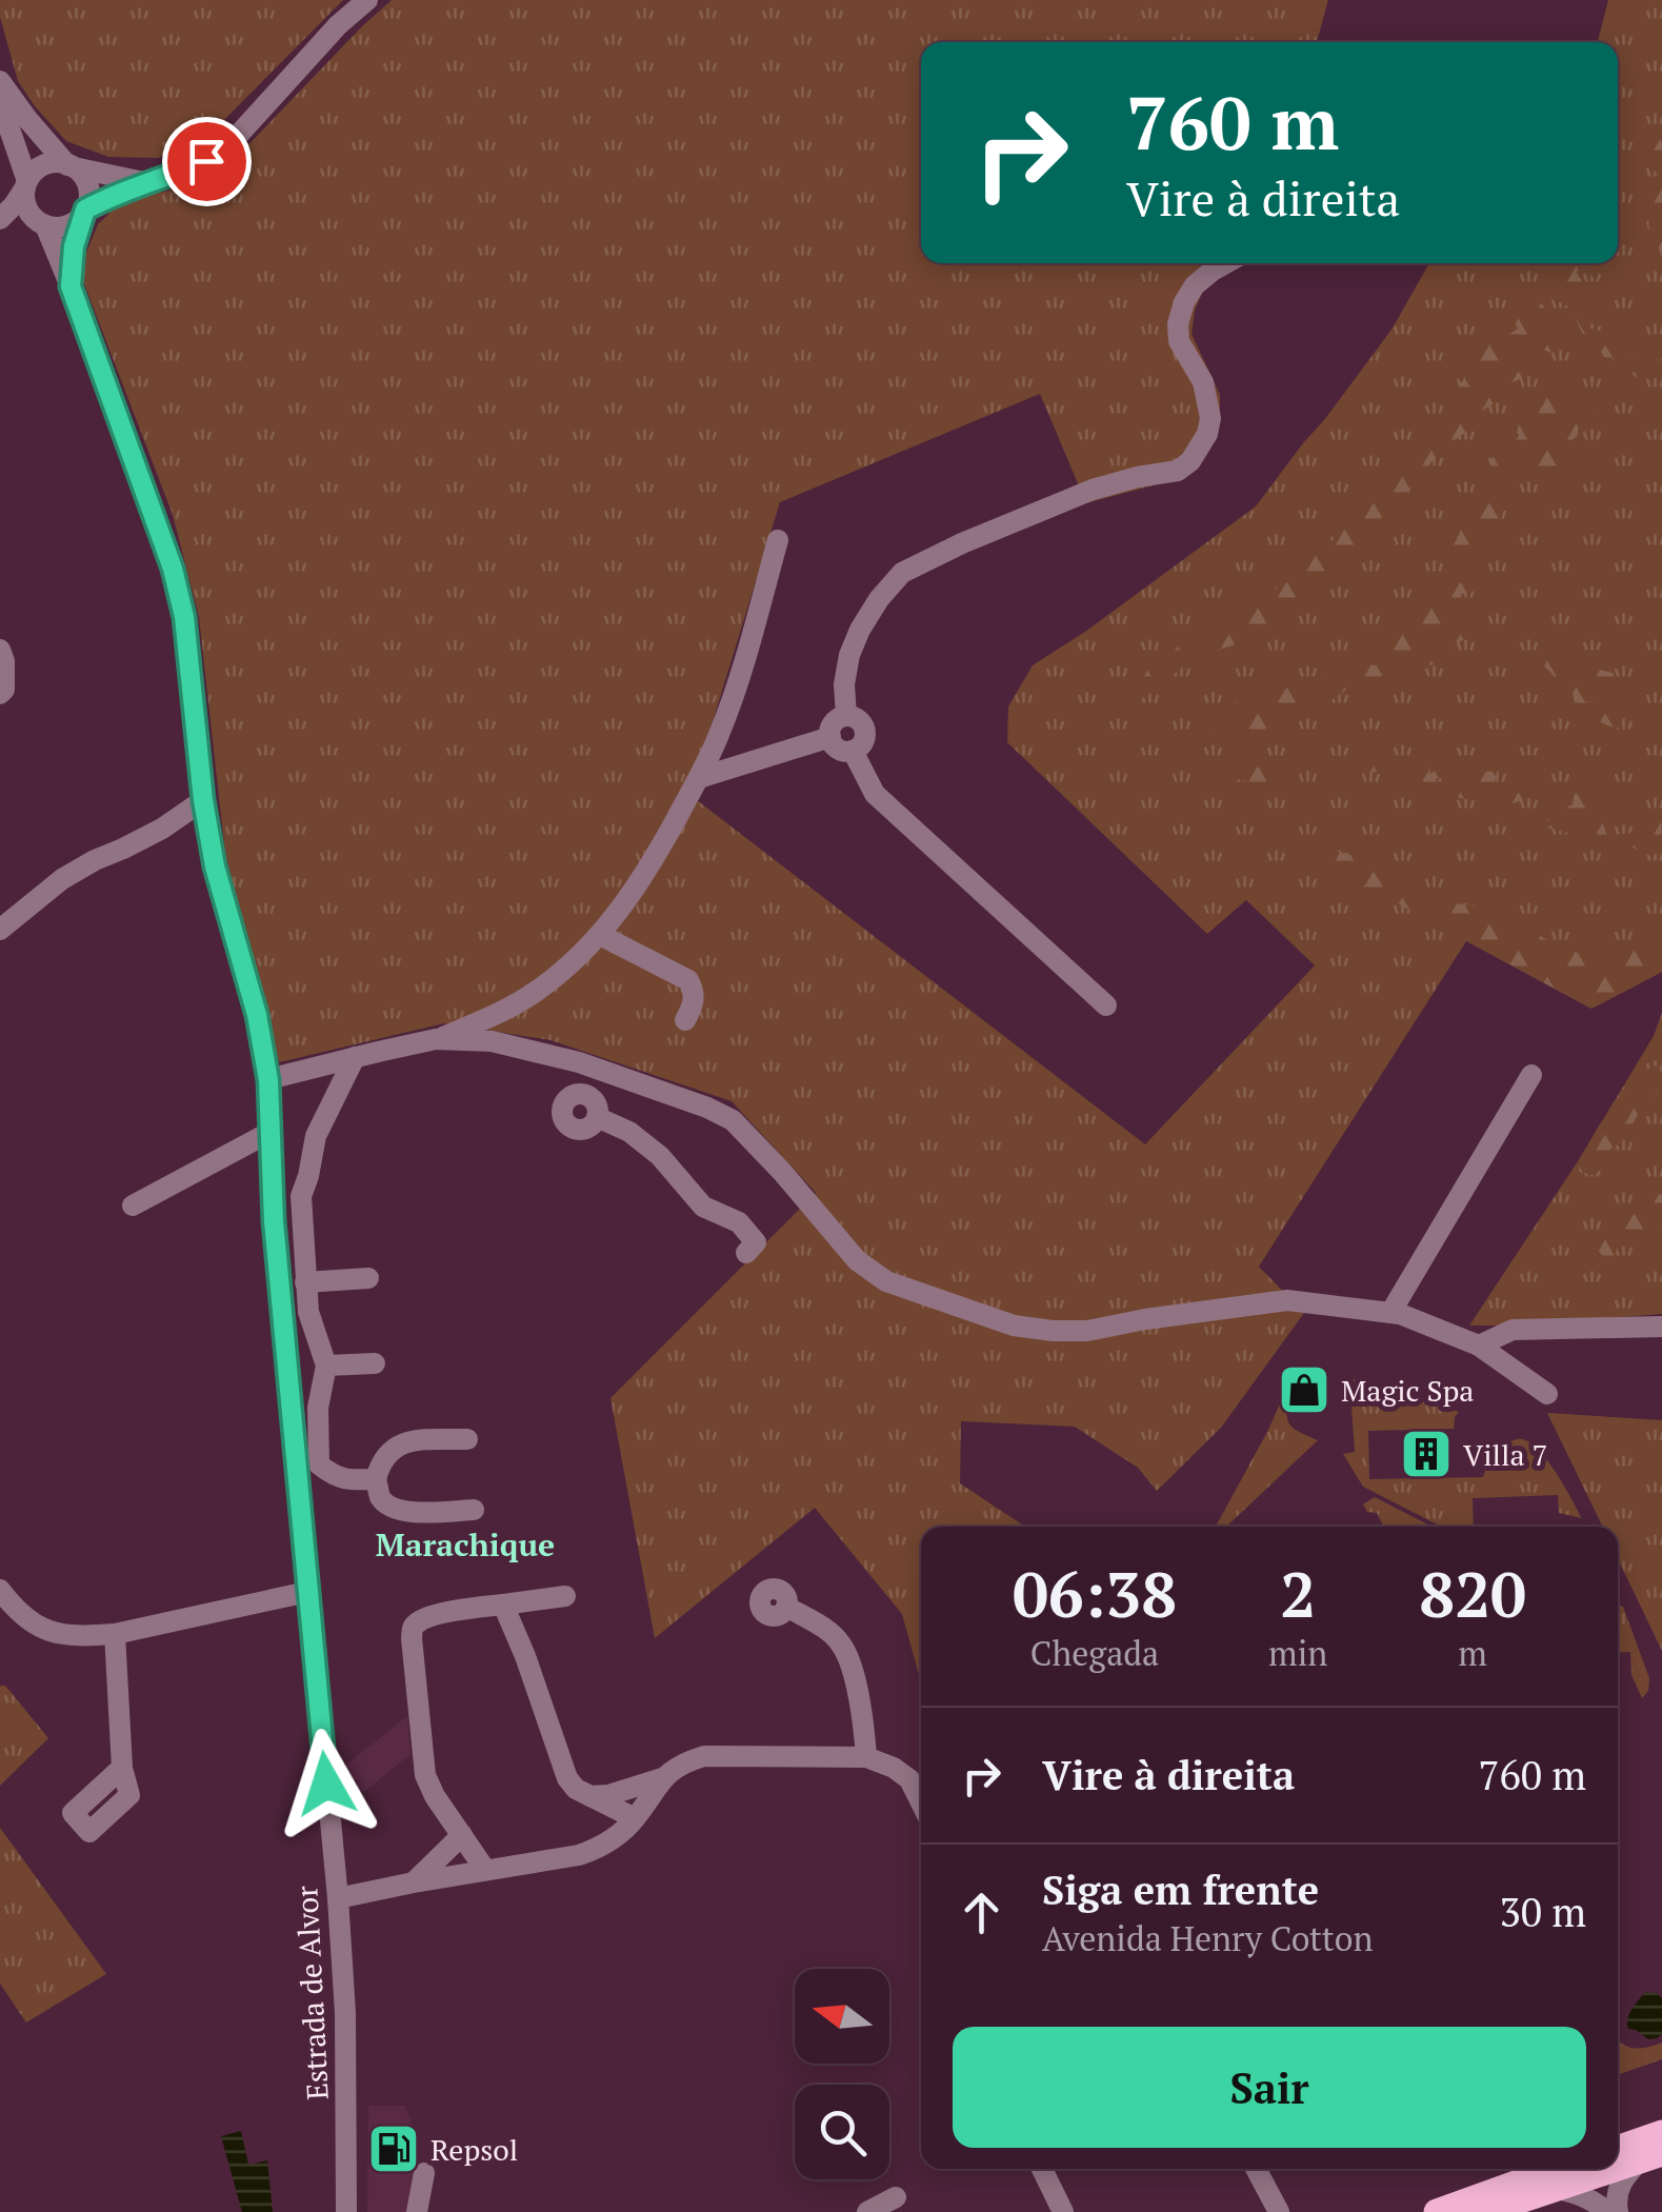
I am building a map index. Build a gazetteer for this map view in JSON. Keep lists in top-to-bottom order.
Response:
{
  "streets": {
    "street": ["Estrada de Alvor"]
  },
  "districts": ["Marachique"],
  "places": {
    "shop": ["Magic Spa"],
    "building": ["Villa 7"],
    "fuel station": ["Repsol"]
  },
  "north": "left",
  "page": {
    "turn": ["760 m", "Vire à direita"],
    "eta": [
      "06:38",
      "Chegada",
      "2",
      "min",
      "820",
      "m"
    ],
    "list": [
      {
        "name": "Vire à direita",
        "value": "760 m"
      },
      {
        "name": "Siga em frente",
        "note": "Avenida Henry Cotton",
        "value": "30 m"
      }
    ],
    "buttons": "Sair"
  }
}
